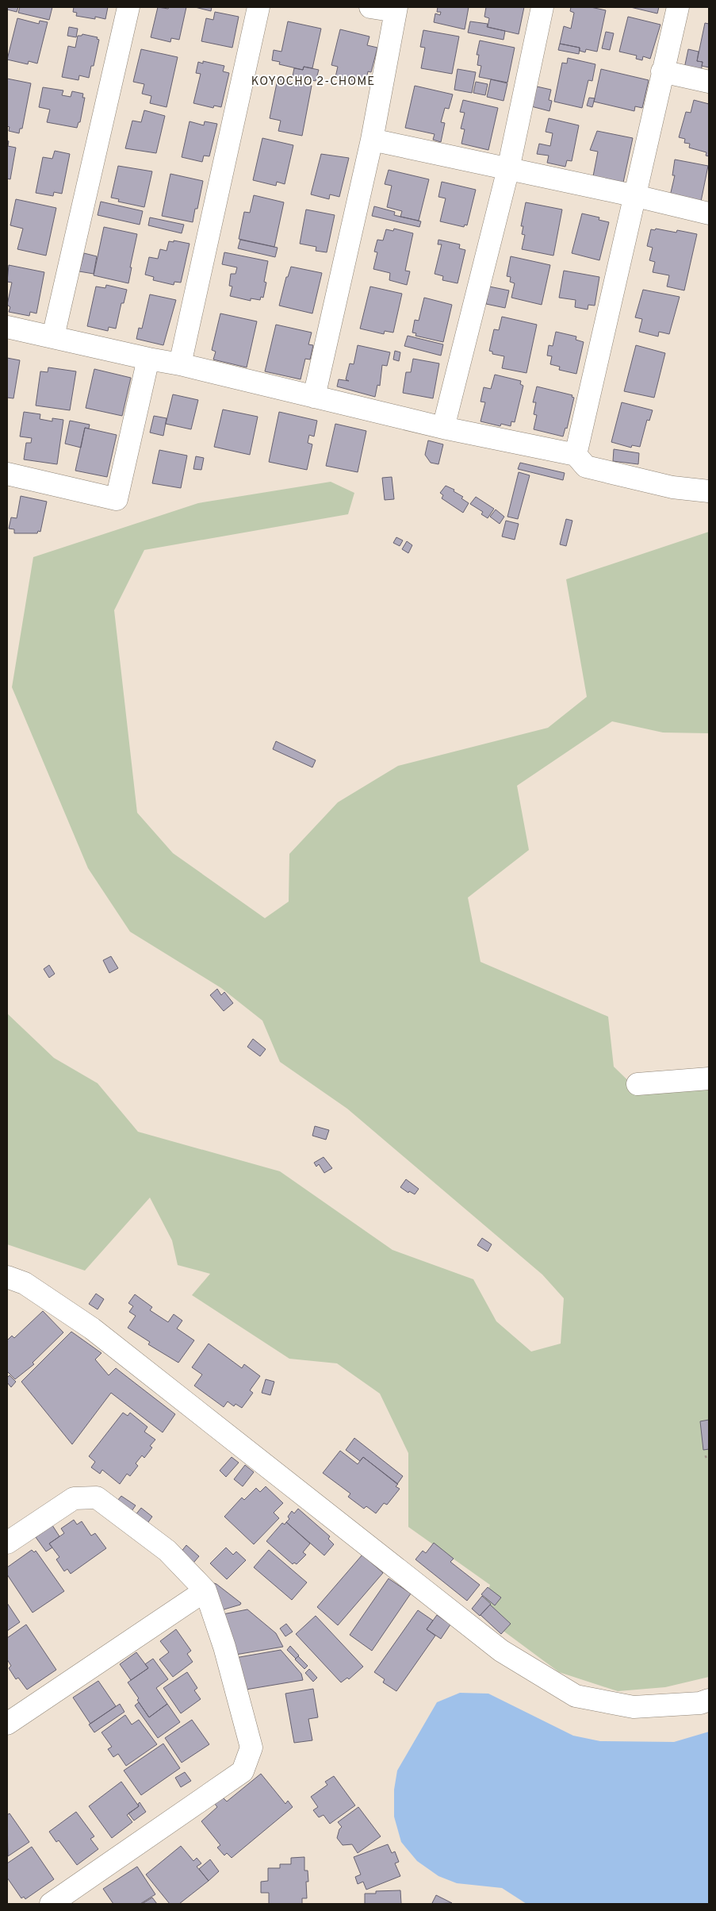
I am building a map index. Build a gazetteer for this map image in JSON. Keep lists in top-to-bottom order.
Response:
{
  "districts": ["KOYOCHO 2-CHOME"]
}
